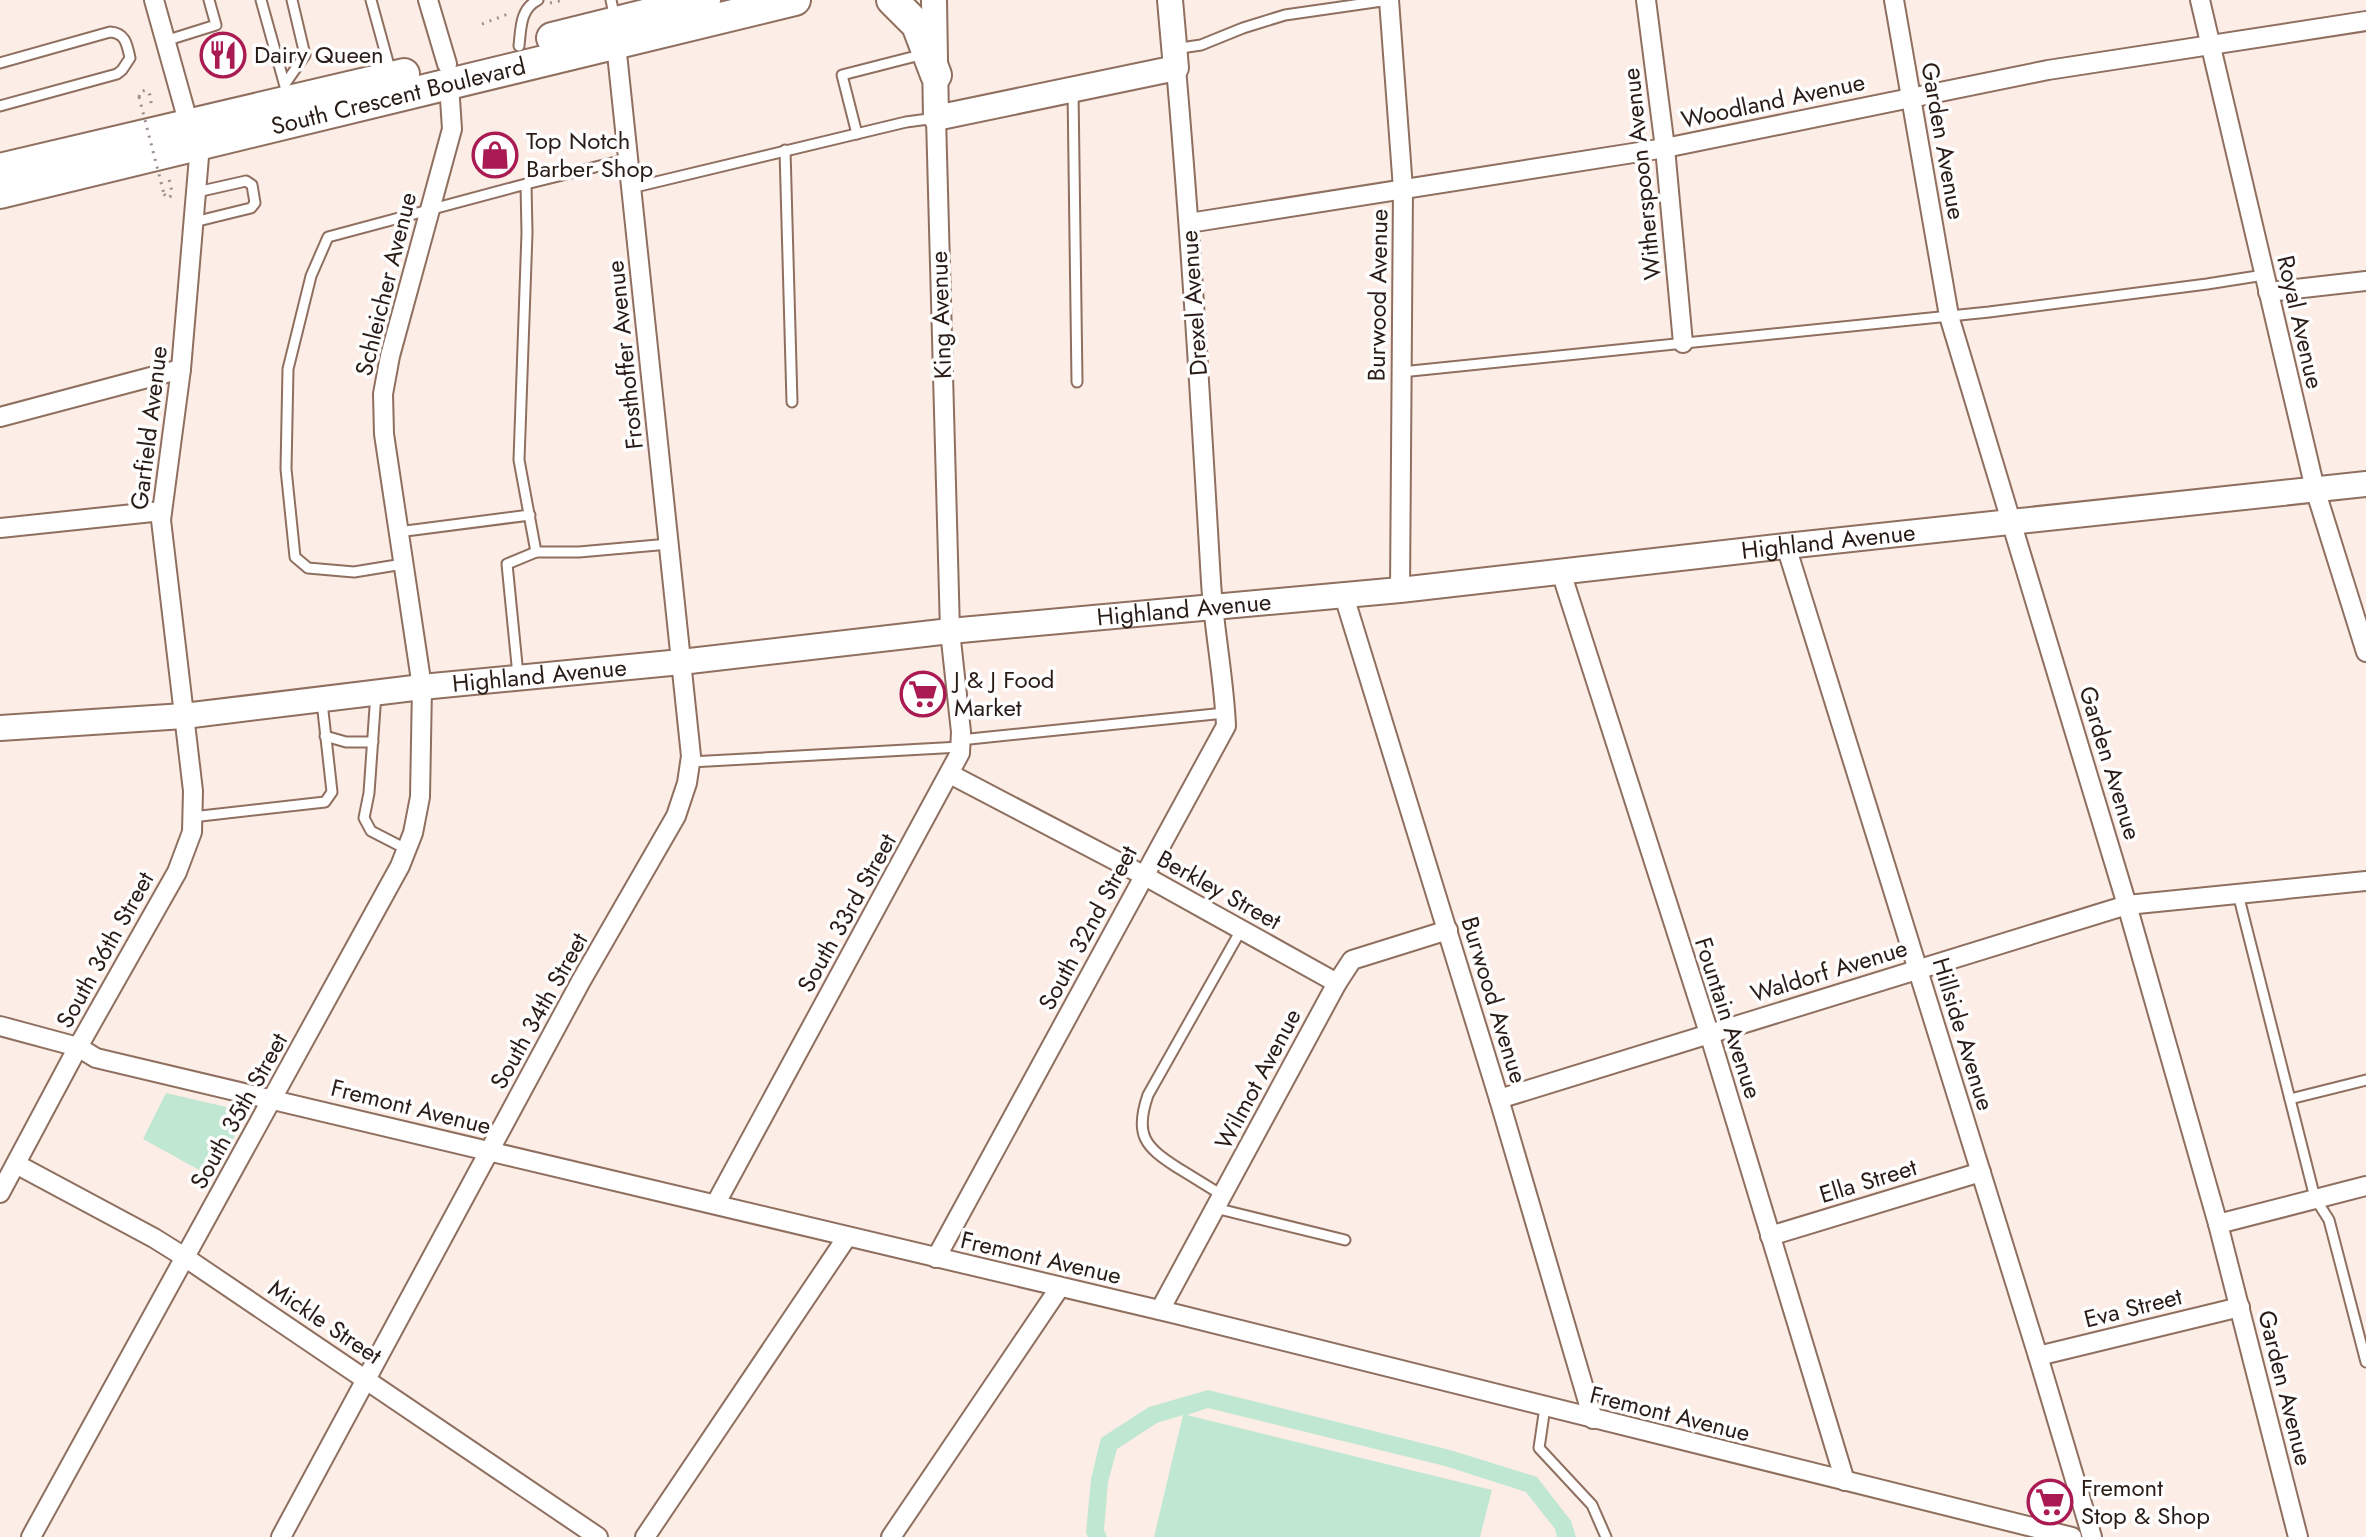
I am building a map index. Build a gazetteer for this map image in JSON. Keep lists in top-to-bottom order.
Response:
{
  "streets": {
    "highway": ["South Crescent Boulevard"],
    "street": [
      "Woodland Avenue",
      "Garden Avenue",
      "Witherspoon Avenue",
      "Schleicher Avenue",
      "Burwood Avenue",
      "Drexel Avenue",
      "King Avenue",
      "Royal Avenue",
      "Frosthoffer Avenue",
      "Garfield Avenue",
      "Highland Avenue",
      "Berkley Street",
      "South 33rd Street",
      "South 32nd Street",
      "South 36th Street",
      "Waldorf Avenue",
      "South 34th Street",
      "Fountain Avenue",
      "Hillside Avenue",
      "Wilmot Avenue",
      "Fremont Avenue",
      "South 35th Street",
      "Ella Street",
      "Eva Street",
      "Mickle Street"
    ]
  },
  "crossings": [
    ["South Crescent Boulevard", "Schleicher Avenue"],
    ["South Crescent Boulevard", "Frosthoffer Avenue"],
    ["South Crescent Boulevard", "Garfield Avenue"],
    ["Woodland Avenue", "Garden Avenue"],
    ["Woodland Avenue", "Witherspoon Avenue"],
    ["Woodland Avenue", "Burwood Avenue"],
    ["Woodland Avenue", "Drexel Avenue"],
    ["Woodland Avenue", "Royal Avenue"],
    ["Garden Avenue", "Highland Avenue"],
    ["Garden Avenue", "Waldorf Avenue"],
    ["Garden Avenue", "Eva Street"],
    ["Schleicher Avenue", "Highland Avenue"],
    ["Schleicher Avenue", "South 35th Street"],
    ["Burwood Avenue", "Highland Avenue"],
    ["Burwood Avenue", "Waldorf Avenue"],
    ["Burwood Avenue", "Wilmot Avenue"],
    ["Burwood Avenue", "Fremont Avenue"],
    ["Drexel Avenue", "Highland Avenue"],
    ["Drexel Avenue", "South 32nd Street"],
    ["King Avenue", "Highland Avenue"],
    ["King Avenue", "South 33rd Street"],
    ["Royal Avenue", "Highland Avenue"],
    ["Frosthoffer Avenue", "Highland Avenue"],
    ["Frosthoffer Avenue", "South 34th Street"],
    ["Garfield Avenue", "Highland Avenue"],
    ["Garfield Avenue", "South 36th Street"],
    ["Highland Avenue", "South 33rd Street"],
    ["Highland Avenue", "South 32nd Street"],
    ["Highland Avenue", "South 36th Street"],
    ["Highland Avenue", "South 34th Street"],
    ["Highland Avenue", "Fountain Avenue"],
    ["Highland Avenue", "Hillside Avenue"],
    ["Highland Avenue", "South 35th Street"],
    ["Berkley Street", "South 33rd Street"],
    ["Berkley Street", "South 32nd Street"],
    ["Berkley Street", "Wilmot Avenue"],
    ["South 33rd Street", "Fremont Avenue"],
    ["South 32nd Street", "Fremont Avenue"],
    ["South 36th Street", "Fremont Avenue"],
    ["South 36th Street", "Mickle Street"],
    ["Waldorf Avenue", "Fountain Avenue"],
    ["Waldorf Avenue", "Hillside Avenue"],
    ["South 34th Street", "Fremont Avenue"],
    ["South 34th Street", "Mickle Street"],
    ["Fountain Avenue", "Fremont Avenue"],
    ["Fountain Avenue", "Ella Street"],
    ["Hillside Avenue", "Ella Street"],
    ["Hillside Avenue", "Eva Street"],
    ["Wilmot Avenue", "Fremont Avenue"],
    ["Fremont Avenue", "South 35th Street"],
    ["South 35th Street", "Mickle Street"]
  ],
  "places": {
    "restaurant": ["Dairy Queen"],
    "shop": ["Top Notch Barber Shop"],
    "supermarket": ["J & J Food Market", "Fremont Stop & Shop"]
  }
}
